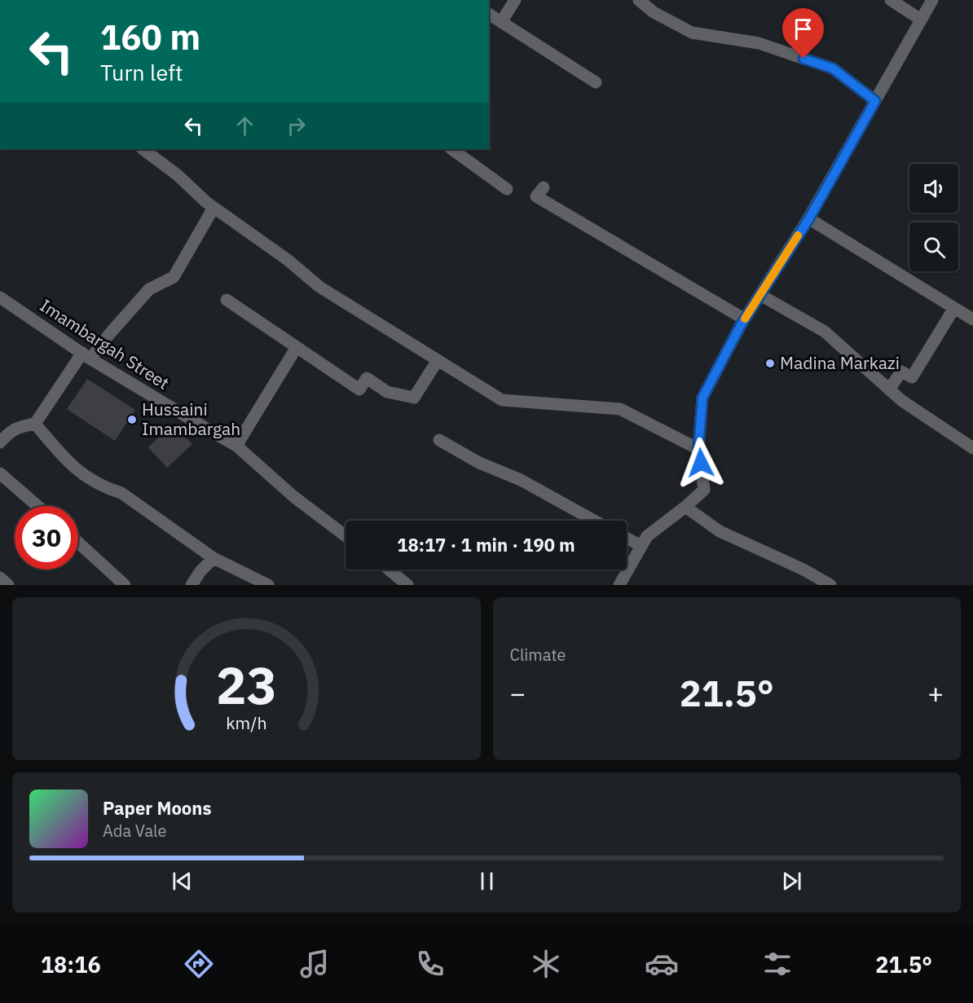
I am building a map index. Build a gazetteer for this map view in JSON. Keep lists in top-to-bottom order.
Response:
{
  "streets": {
    "street": ["Imambargah Street"]
  },
  "places": ["Madina Markazi", "Hussaini Imambargah"],
  "page": {
    "turn": ["160 m", "Turn left"],
    "limit": "30",
    "trip": "18:17 · 1 min · 190 m",
    "tile": "Climate",
    "heat": ["−", "21.5°", "+"],
    "song": ["Paper Moons", "Ada Vale"],
    "tabs": ["18:16", "21.5°"],
    "gauge": ["23", "km/h"]
  }
}
